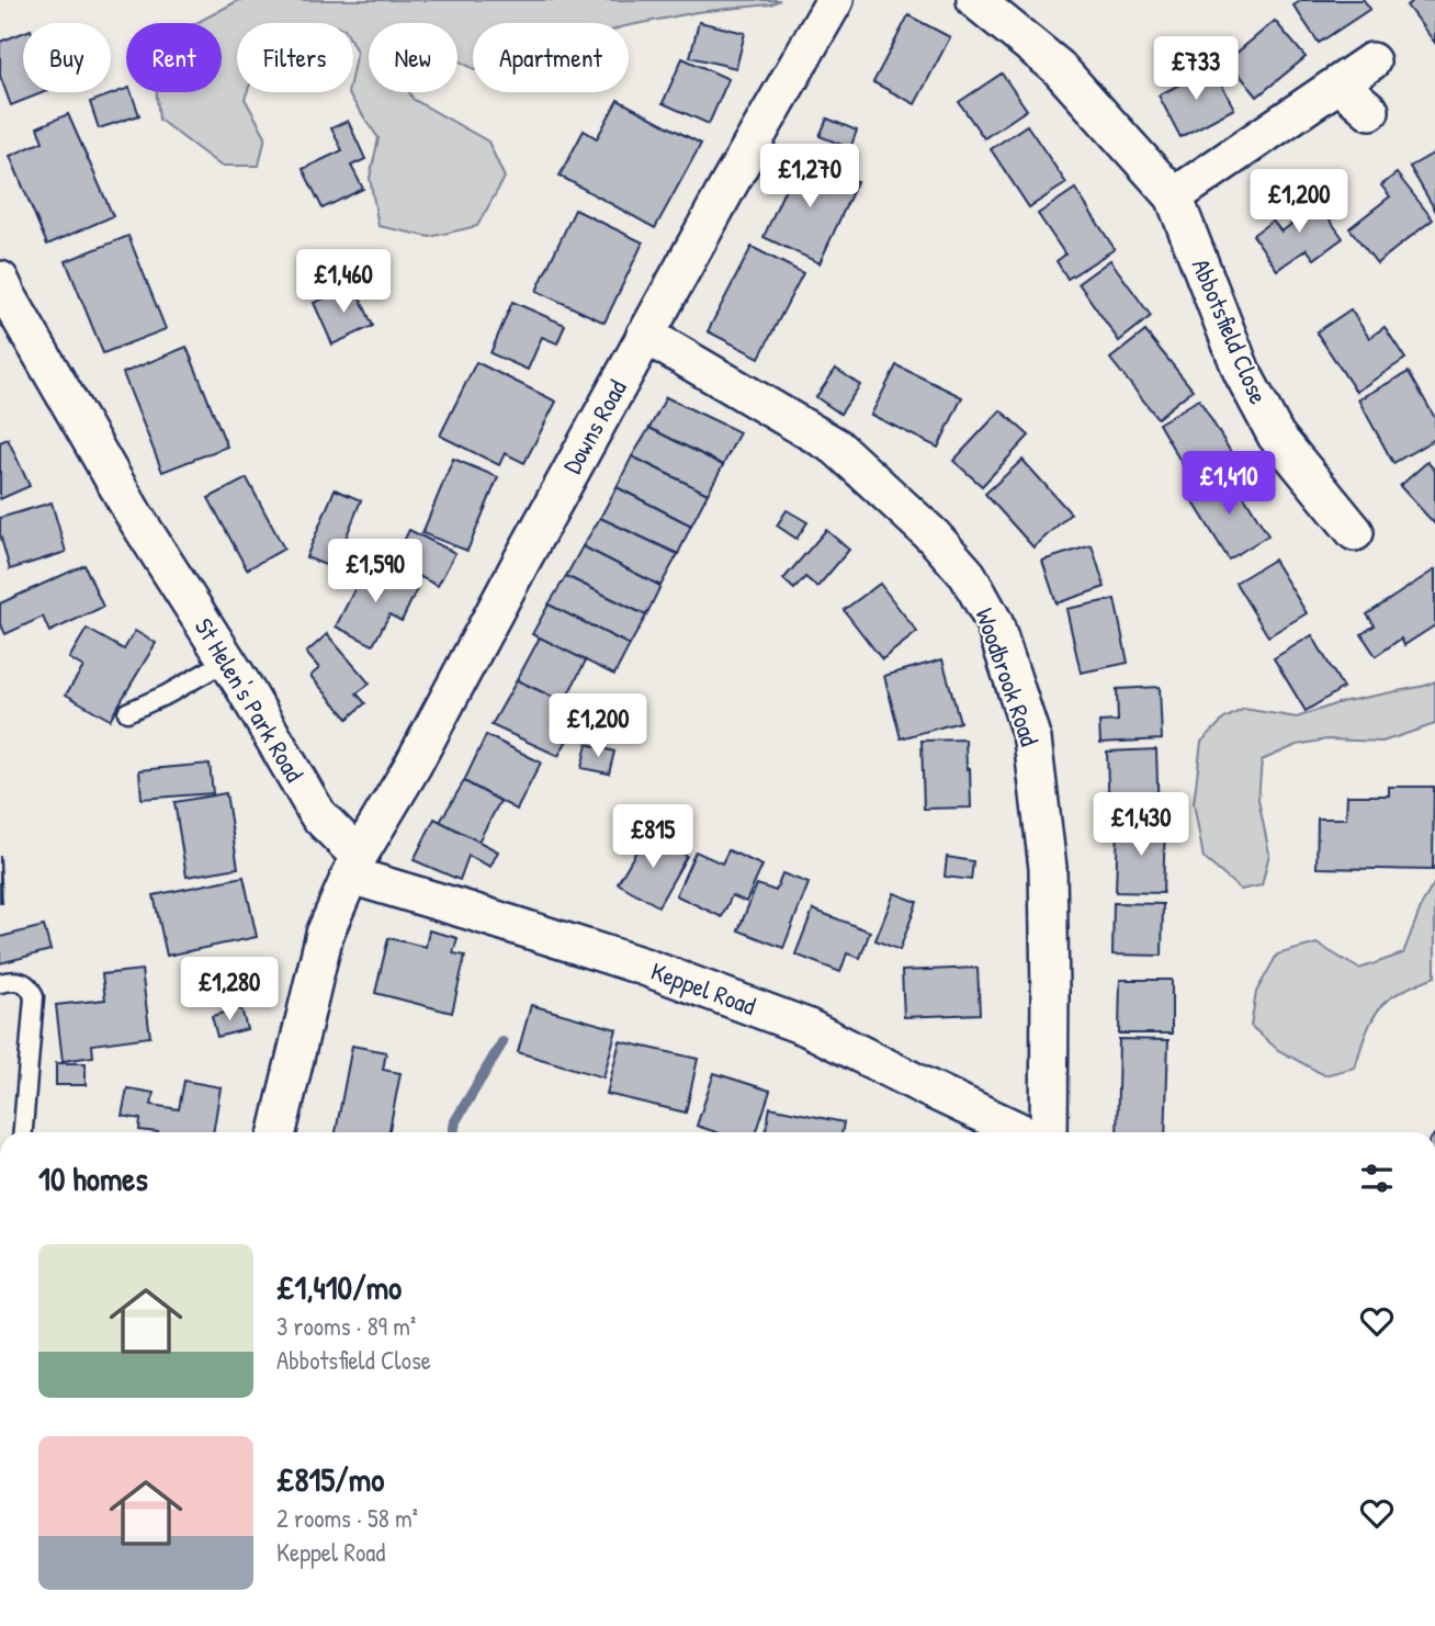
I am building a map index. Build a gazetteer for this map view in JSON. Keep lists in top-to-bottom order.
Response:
{
  "streets": {
    "street": [
      "Abbotsfield Close",
      "Downs Road",
      "Woodbrook Road",
      "St Helen's Park Road",
      "Keppel Road"
    ]
  },
  "crossings": [
    ["Downs Road", "Woodbrook Road"],
    ["Downs Road", "St Helen's Park Road"],
    ["Downs Road", "Keppel Road"],
    ["St Helen's Park Road", "Keppel Road"]
  ],
  "page": {
    "chip": [
      "Buy",
      "Rent",
      "Filters",
      "New",
      "Apartment"
    ],
    "price": [
      "£733",
      "£1,270",
      "£1,200",
      "£1,460",
      "£1,410",
      "£1,590",
      "£1,200",
      "£1,430",
      "£815",
      "£1,280"
    ],
    "heading": "10 homes",
    "list": [
      {
        "name": "£1,410/mo",
        "note": "3 rooms · 89 m² · Abbotsfield Close"
      },
      {
        "name": "£815/mo",
        "note": "2 rooms · 58 m² · Keppel Road"
      }
    ]
  }
}
